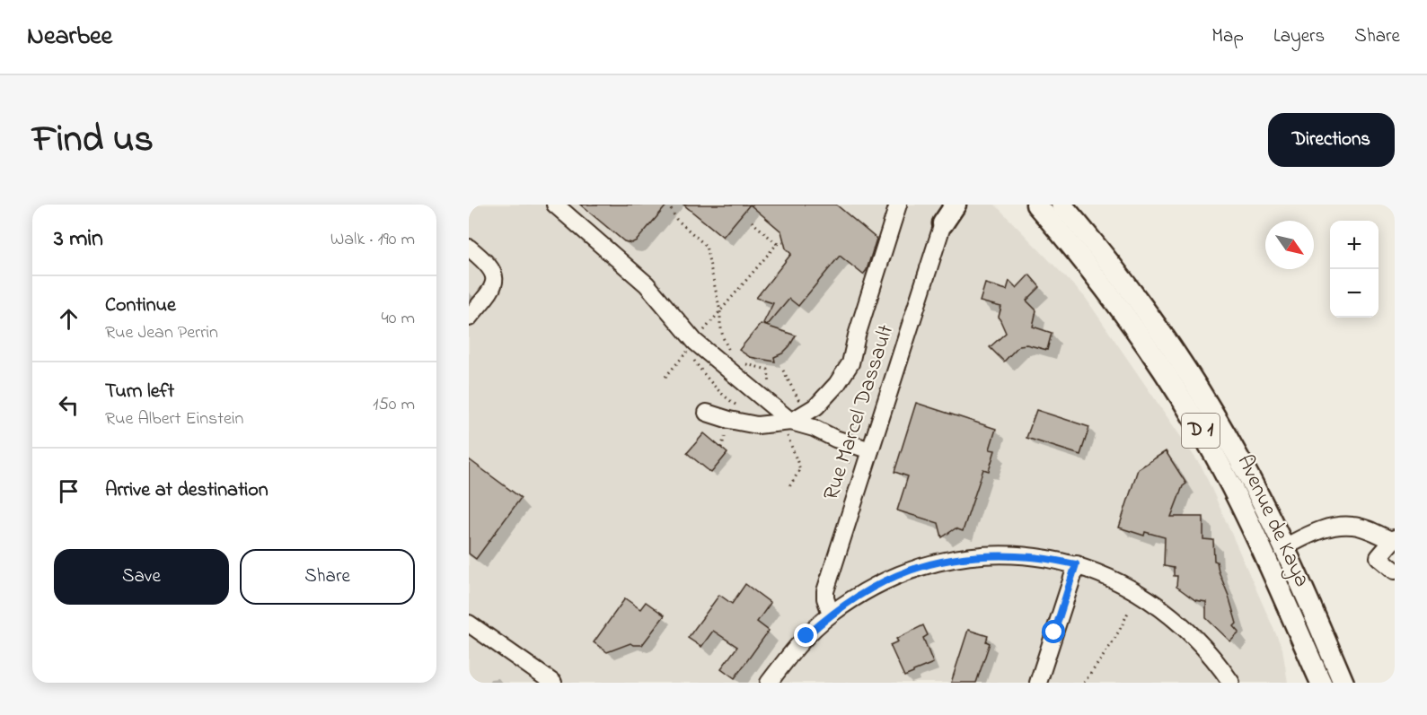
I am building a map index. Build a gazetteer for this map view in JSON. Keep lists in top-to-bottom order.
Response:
{
  "streets": {
    "main road": ["D 1", "Avenue de Kaya"],
    "street": ["Rue Marcel Dassault"]
  },
  "north": "bottom right",
  "page": {
    "header": "Nearbee",
    "nav": ["Map", "Layers", "Share"],
    "title": "Find us",
    "buttons": [
      "Directions",
      ["Save", "Share"]
    ],
    "heading": ["3 min", "Walk · 190 m"],
    "map_buttons": ["+", "−"],
    "list": [
      ["Continue", "Rue Jean Perrin", "40 m"],
      ["Turn left", "Rue Albert Einstein", "150 m"],
      "Arrive at destination"
    ]
  }
}
